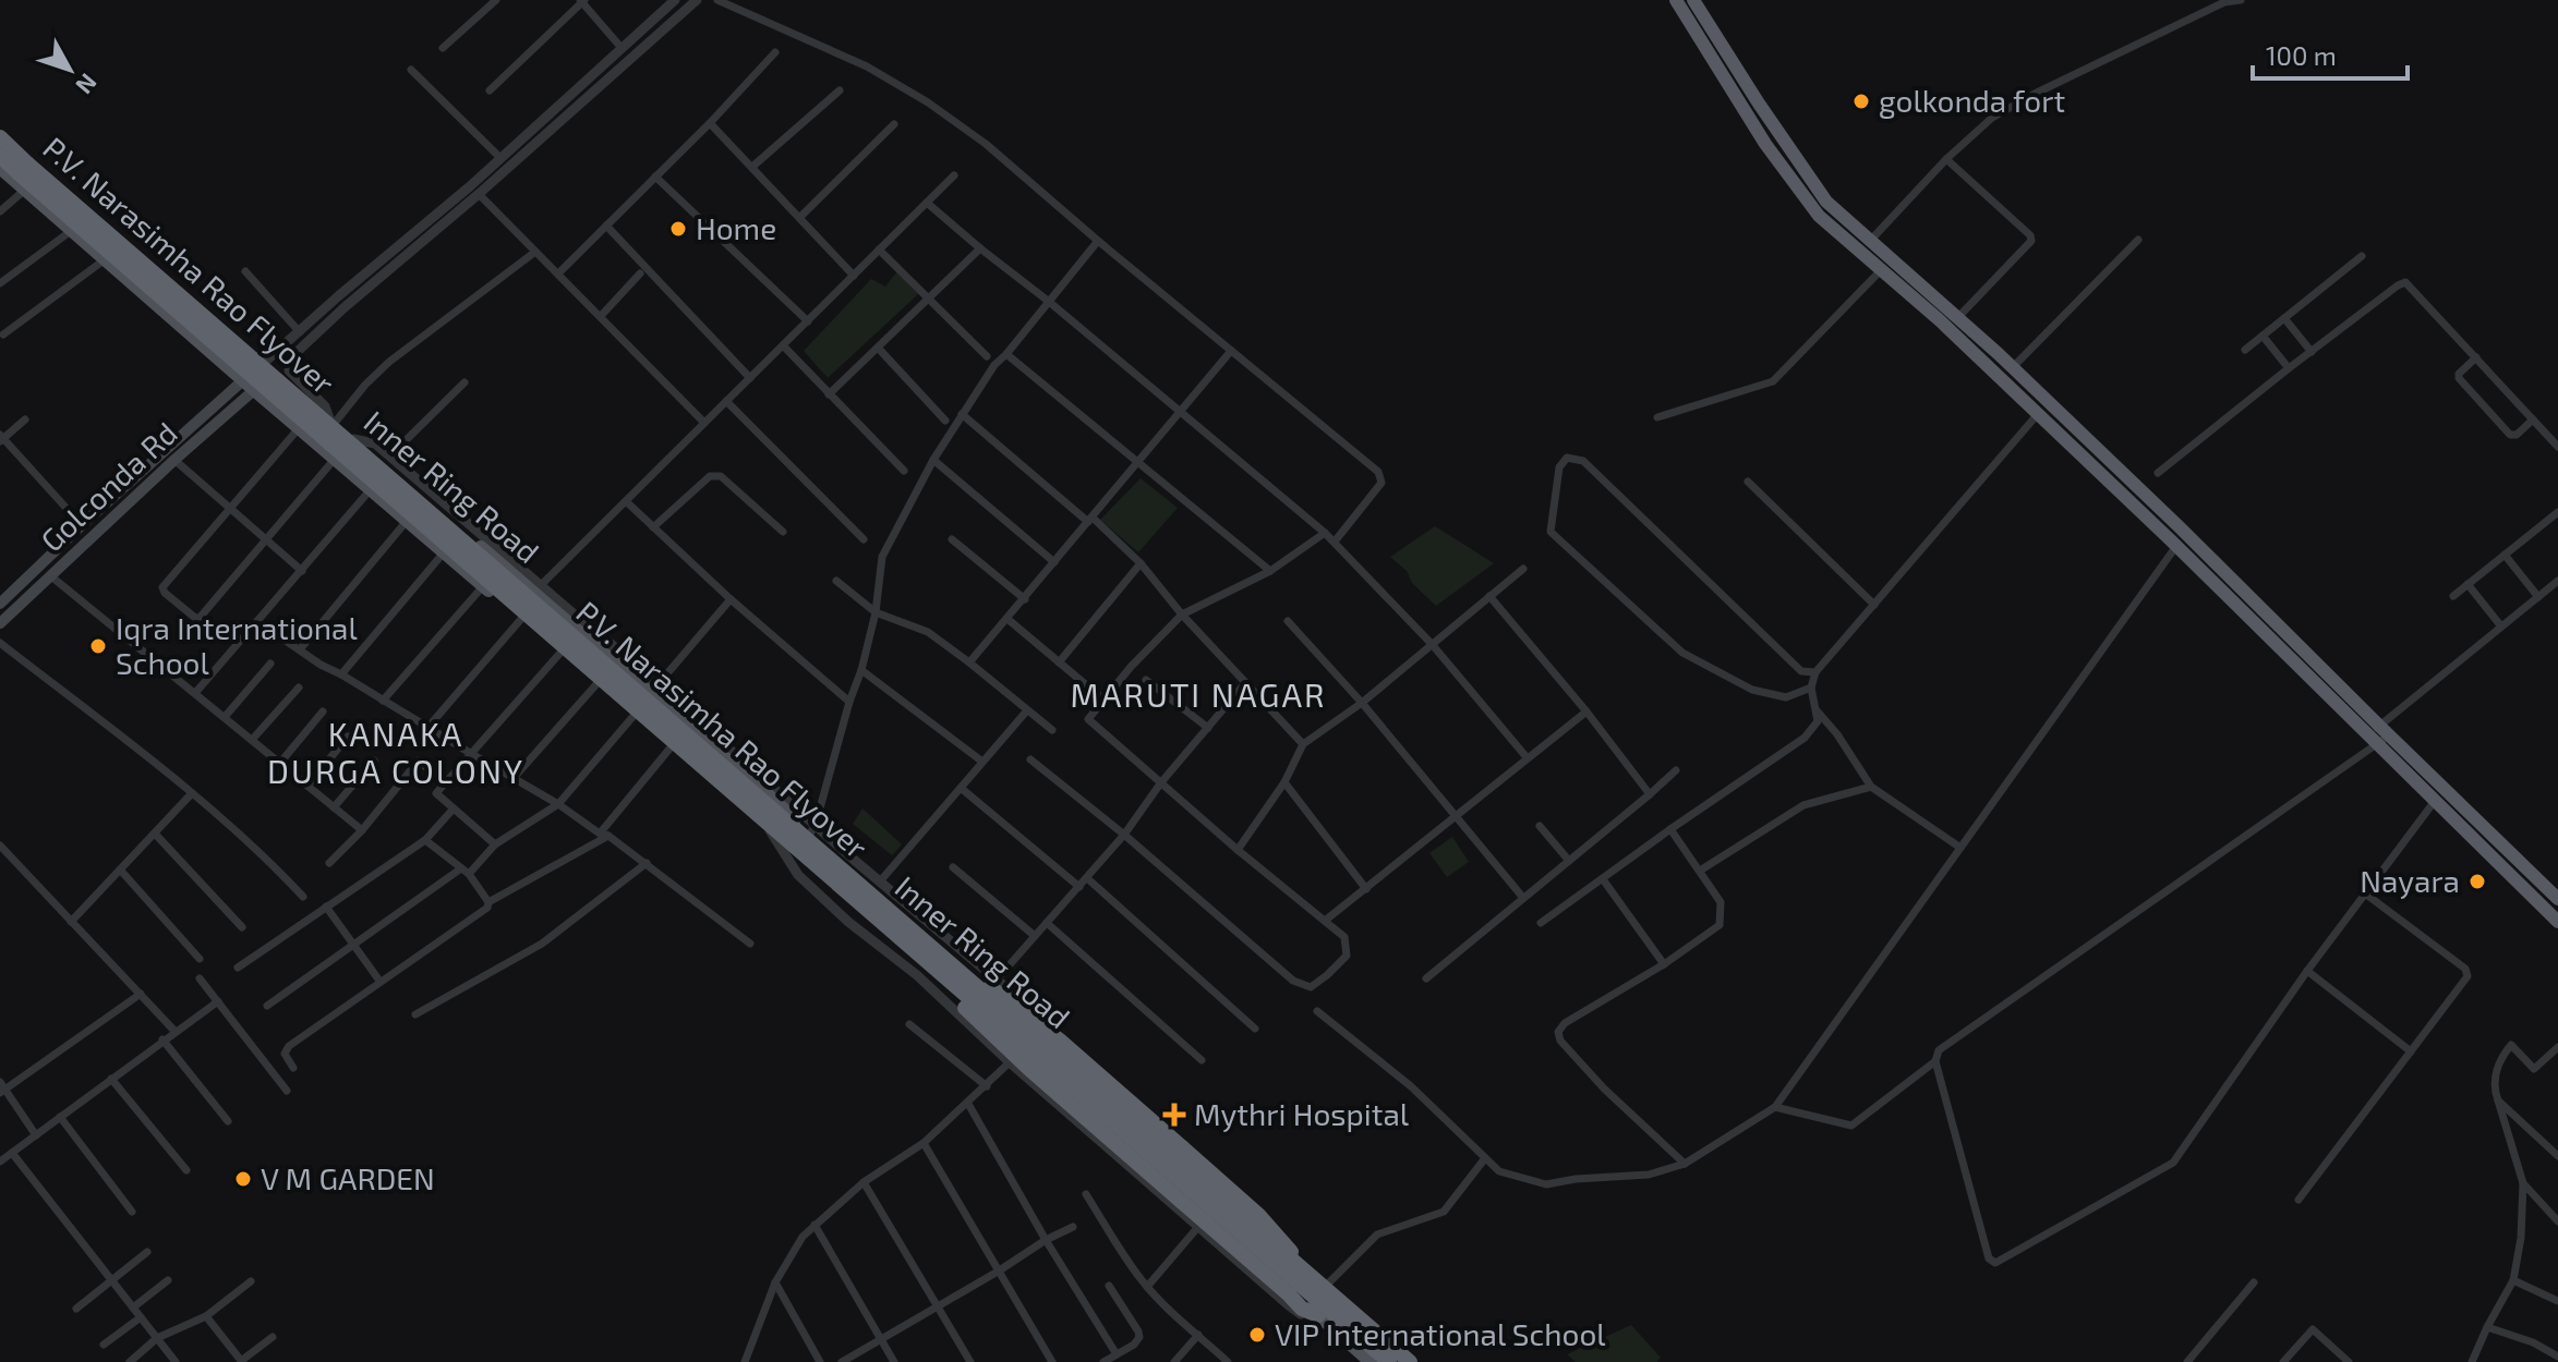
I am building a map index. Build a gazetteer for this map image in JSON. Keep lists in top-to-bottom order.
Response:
{
  "streets": {
    "highway": ["P.V. Narasimha Rao Flyover"],
    "main road": ["Golconda Rd", "Inner Ring Road"]
  },
  "crossings": [
    ["P.V. Narasimha Rao Flyover", "Inner Ring Road"],
    ["Golconda Rd", "Inner Ring Road"]
  ],
  "districts": ["MARUTI NAGAR", "KANAKA DURGA COLONY"],
  "places": {
    "other": [
      "golkonda fort",
      "Home",
      "Iqra International School",
      "Nayara",
      "V M GARDEN",
      "VIP International School"
    ],
    "health": ["Mythri Hospital"]
  },
  "scale_bar": "100 m",
  "north": "bottom right"
}
